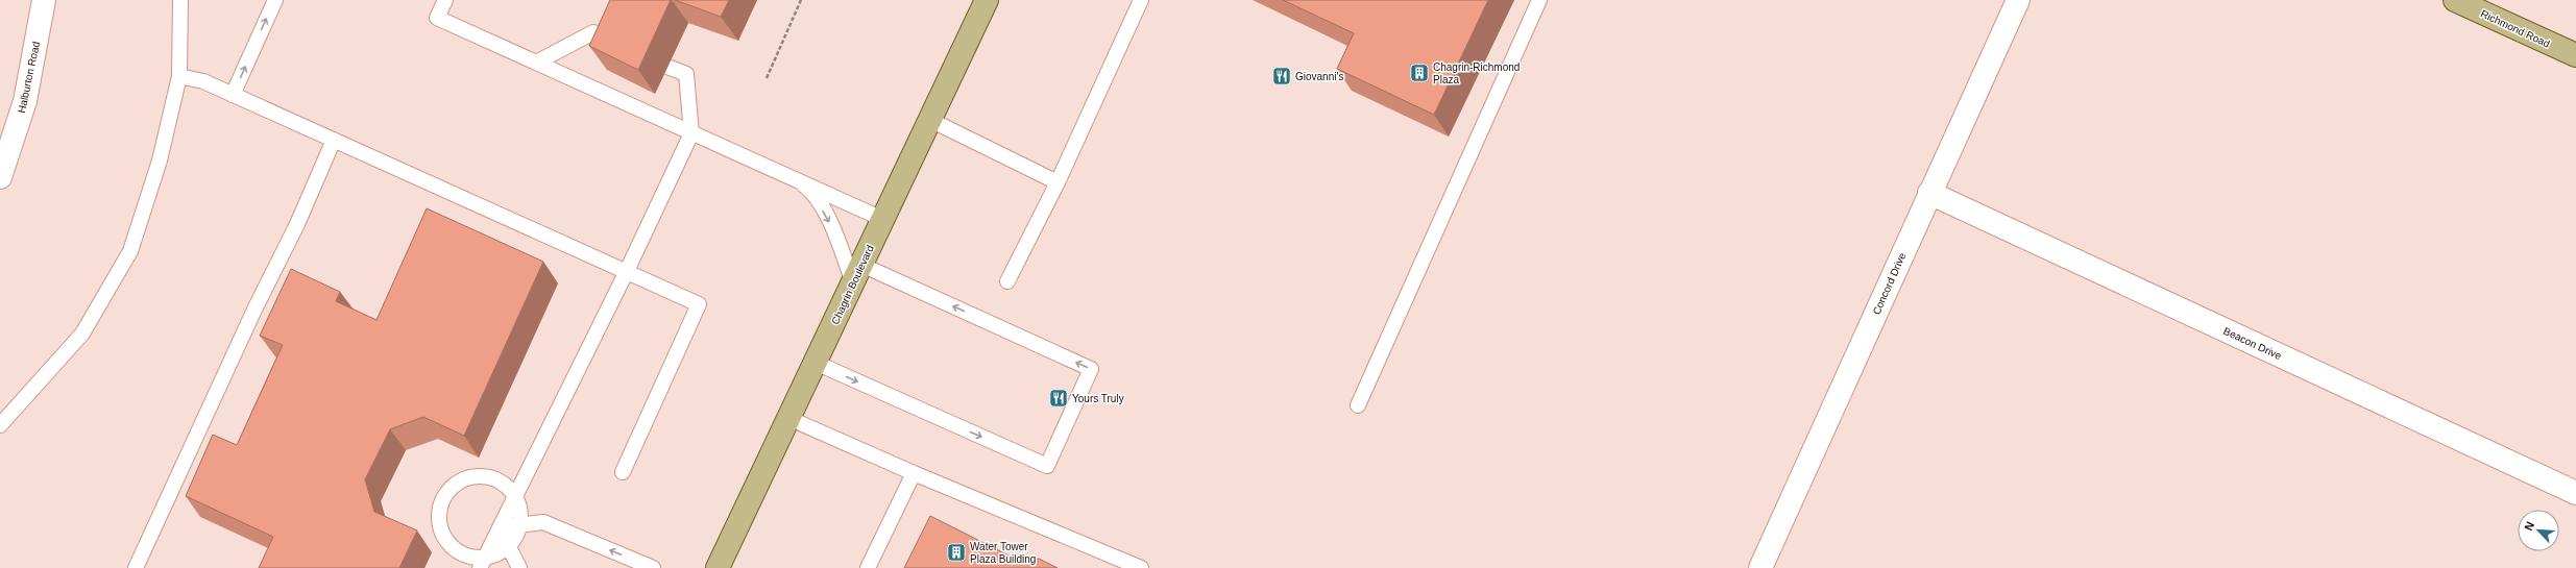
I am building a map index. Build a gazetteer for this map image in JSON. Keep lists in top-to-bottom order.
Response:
{
  "streets": {
    "main road": ["Richmond Road", "Chagrin Boulevard"],
    "street": ["Halburton Road", "Concord Drive", "Beacon Drive"]
  },
  "crossings": [
    ["Concord Drive", "Beacon Drive"]
  ],
  "places": {
    "building": ["Chagrin-Richmond Plaza", "Water Tower Plaza Building"],
    "restaurant": ["Giovanni's", "Yours Truly"]
  },
  "north": "top left"
}
